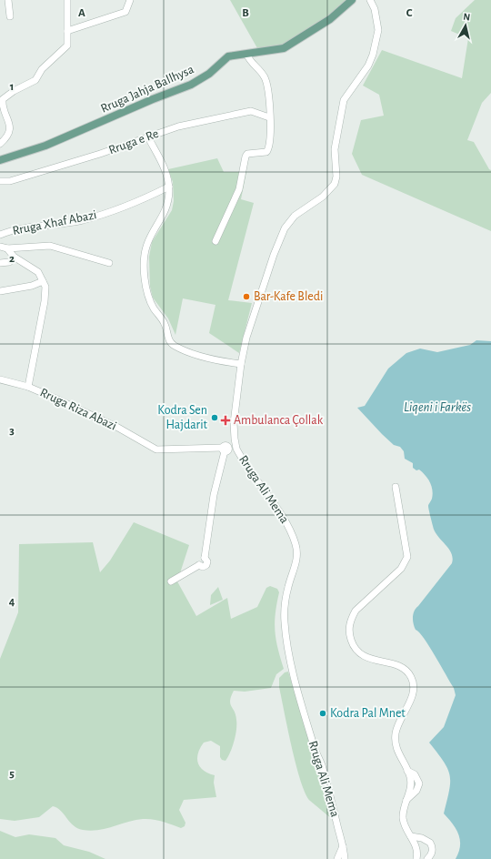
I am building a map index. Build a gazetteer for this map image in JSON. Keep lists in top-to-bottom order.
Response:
{
  "streets": {
    "main road": ["Rruga Jahja Ballhysa"],
    "street": [
      "Rruga e Re",
      "Rruga Xhaf Abazi",
      "Rruga Riza Abazi",
      "Rruga Ali Mema"
    ]
  },
  "crossings": [
    ["Rruga Riza Abazi", "Rruga Ali Mema"]
  ],
  "water": ["Liqeni i Farkës"],
  "places": {
    "other": ["Bar-Kafe Bledi", "Kodra Sen Hajdarit", "Kodra Pal Mnet"],
    "health": ["Ambulanca Çollak"]
  },
  "north": "top",
  "grid": {
    "columns": ["A", "B", "C"],
    "rows": [
      "1",
      "2",
      "3",
      "4",
      "5"
    ]
  }
}
